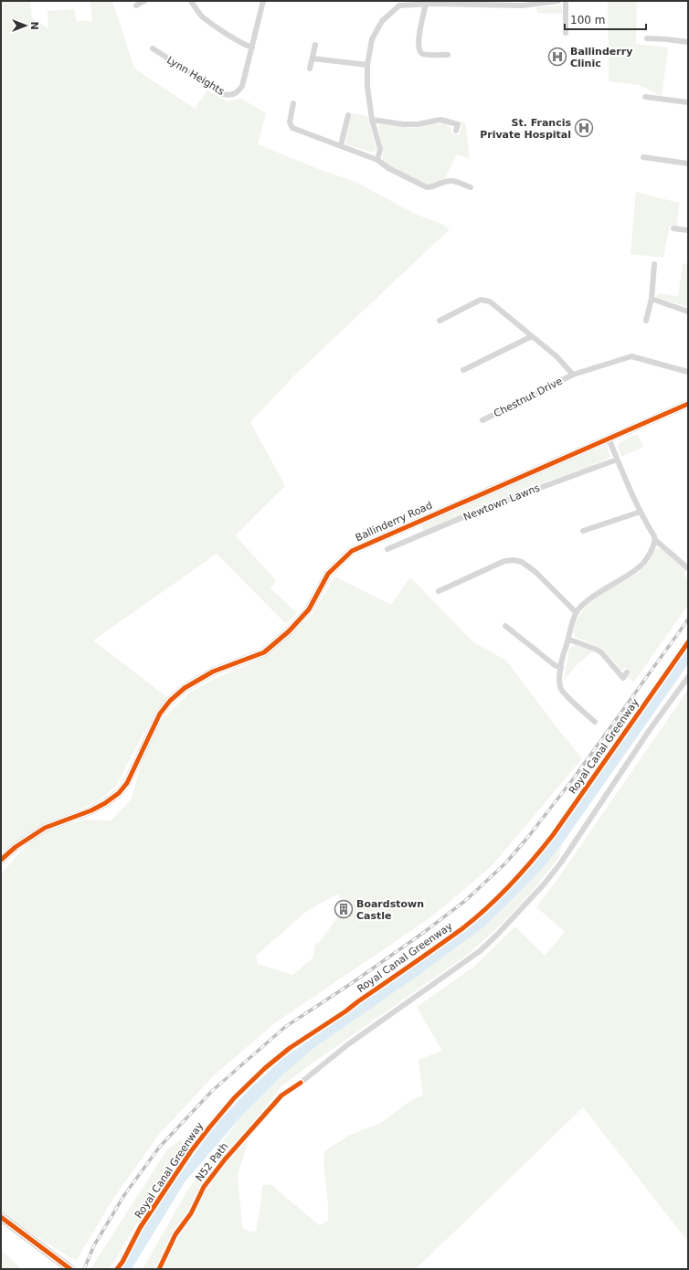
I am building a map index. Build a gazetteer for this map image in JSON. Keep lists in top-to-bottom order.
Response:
{
  "streets": {
    "street": [
      "Lynn Heights",
      "Chestnut Drive",
      "Newtown Lawns",
      "Ballinderry Road"
    ],
    "cycle path": ["Royal Canal Greenway", "N52 Path"]
  },
  "places": {
    "hospital": ["Ballinderry Clinic", "St. Francis Private Hospital"],
    "building": ["Boardstown Castle"]
  },
  "scale_bar": "100 m",
  "north": "right"
}
